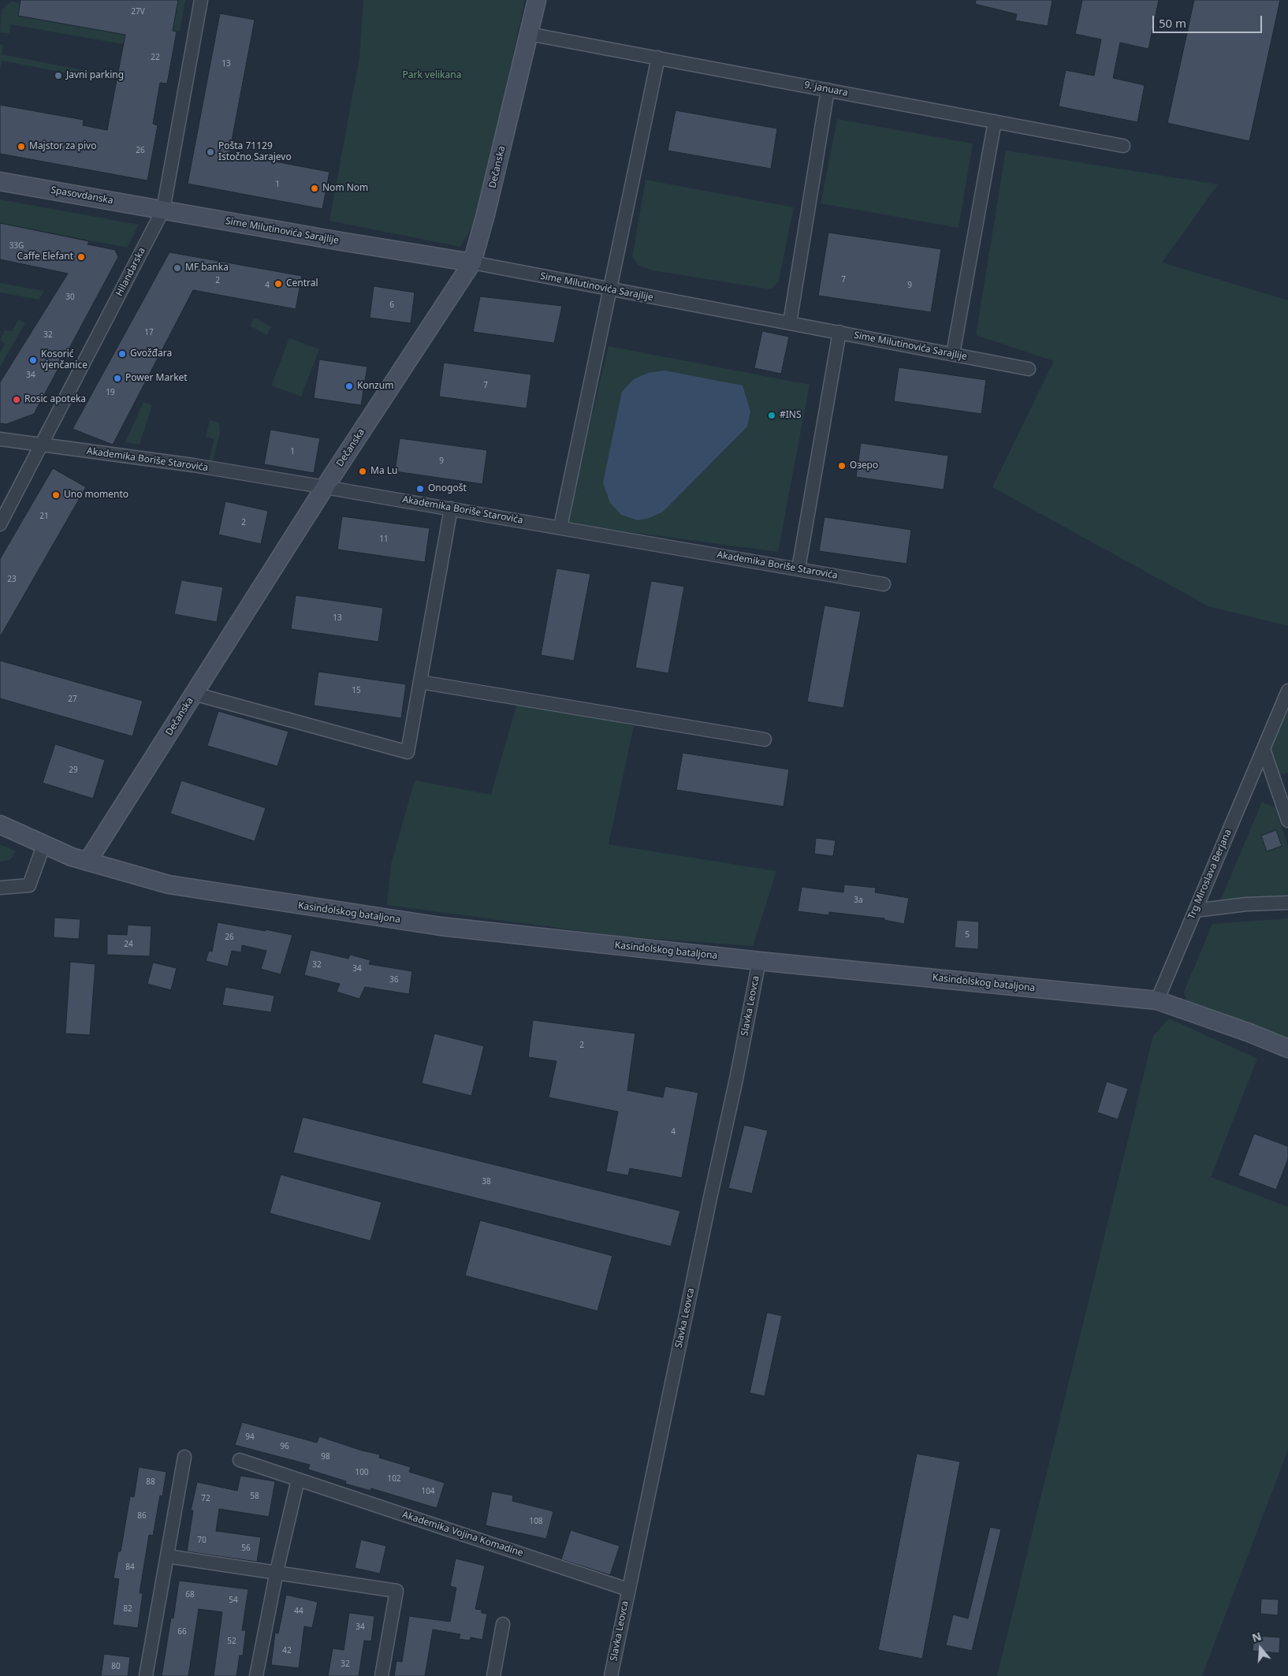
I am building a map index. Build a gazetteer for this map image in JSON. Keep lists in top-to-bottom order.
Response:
{
  "streets": {
    "street": [
      "9. januara",
      "Dečanska",
      "Spasovdanska",
      "Sime Milutinovića Sarajlije",
      "Hilandarska",
      "Akademika Boriše Starovića",
      "Trg Miroslava Berjana",
      "Kasindolskog bataljona",
      "Slavka Leovca",
      "Akademika Vojina Komadine"
    ]
  },
  "crossings": [
    ["9. januara", "Dečanska"],
    ["Dečanska", "Sime Milutinovića Sarajlije"],
    ["Dečanska", "Akademika Boriše Starovića"],
    ["Dečanska", "Kasindolskog bataljona"],
    ["Spasovdanska", "Sime Milutinovića Sarajlije"],
    ["Spasovdanska", "Hilandarska"],
    ["Sime Milutinovića Sarajlije", "Hilandarska"],
    ["Hilandarska", "Akademika Boriše Starovića"],
    ["Trg Miroslava Berjana", "Kasindolskog bataljona"],
    ["Kasindolskog bataljona", "Slavka Leovca"],
    ["Slavka Leovca", "Akademika Vojina Komadine"]
  ],
  "parks": ["Park velikana"],
  "places": [
    "Javni parking",
    "Majstor za pivo",
    "Pošta 71129 Istočno Sarajevo",
    "Nom Nom",
    "Caffe Elefant",
    "MF banka",
    "Central",
    "Gvožđara",
    "Kosorić vjenčanice",
    "Power Market",
    "Konzum",
    "Rosic apoteka",
    "#INS",
    "Озеро",
    "Ma Lu",
    "Onogošt",
    "Uno momento"
  ],
  "house_numbers": [
    "27V",
    "22",
    "13",
    "26",
    "1",
    "33G",
    "7",
    "2",
    "4",
    "9",
    "30",
    "6",
    "17",
    "32",
    "34",
    "7",
    "19",
    "1",
    "9",
    "21",
    "2",
    "11",
    "23",
    "13",
    "15",
    "27",
    "29",
    "3a",
    "5",
    "26",
    "24",
    "32",
    "34",
    "36",
    "2",
    "4",
    "38",
    "94",
    "96",
    "98",
    "100",
    "102",
    "88",
    "104",
    "58",
    "72",
    "86",
    "108",
    "70",
    "56",
    "84",
    "68",
    "54",
    "82",
    "44",
    "34",
    "66",
    "52",
    "42",
    "32",
    "80"
  ],
  "scale_bar": "50 m",
  "north": "top"
}
